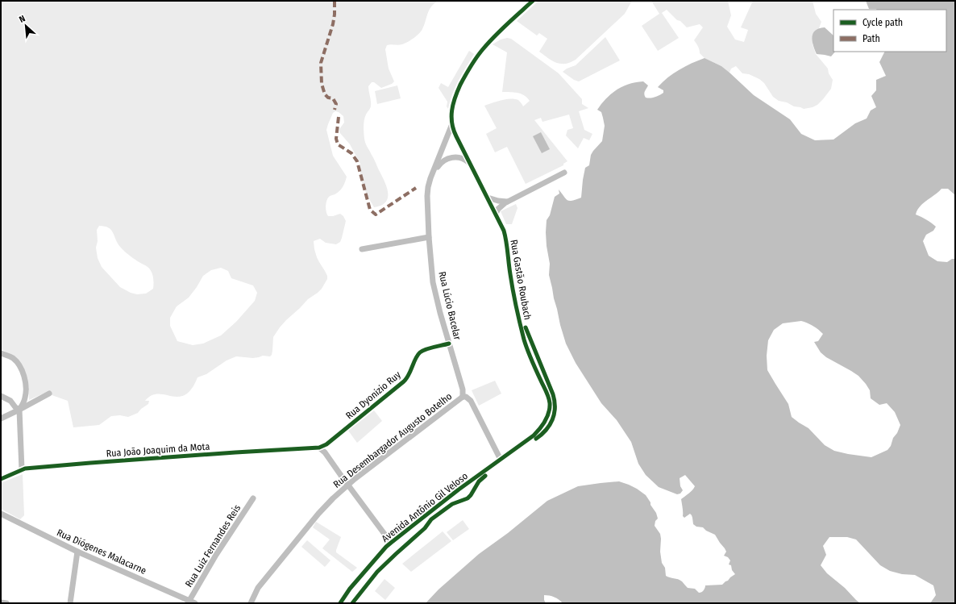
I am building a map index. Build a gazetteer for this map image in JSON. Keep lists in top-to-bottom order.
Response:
{
  "streets": {
    "street": [
      "Rua Gastão Roubach",
      "Rua Lúcio Bacelar",
      "Rua Dyonizio Ruy",
      "Rua Desembargador Augusto Botelho",
      "Rua João Joaquim da Mota",
      "Avenida Antônio Gil Veloso",
      "Rua Luiz Fernandes Reis",
      "Rua Diógenes Malacarne"
    ]
  },
  "crossings": [
    ["Rua Gastão Roubach", "Rua Lúcio Bacelar"],
    ["Rua Gastão Roubach", "Avenida Antônio Gil Veloso"],
    ["Rua Lúcio Bacelar", "Rua Dyonizio Ruy"],
    ["Rua Lúcio Bacelar", "Rua Desembargador Augusto Botelho"],
    ["Rua Dyonizio Ruy", "Rua João Joaquim da Mota"],
    ["Rua Luiz Fernandes Reis", "Rua Diógenes Malacarne"]
  ],
  "legend": ["Cycle path", "Path"],
  "north": "top left"
}
